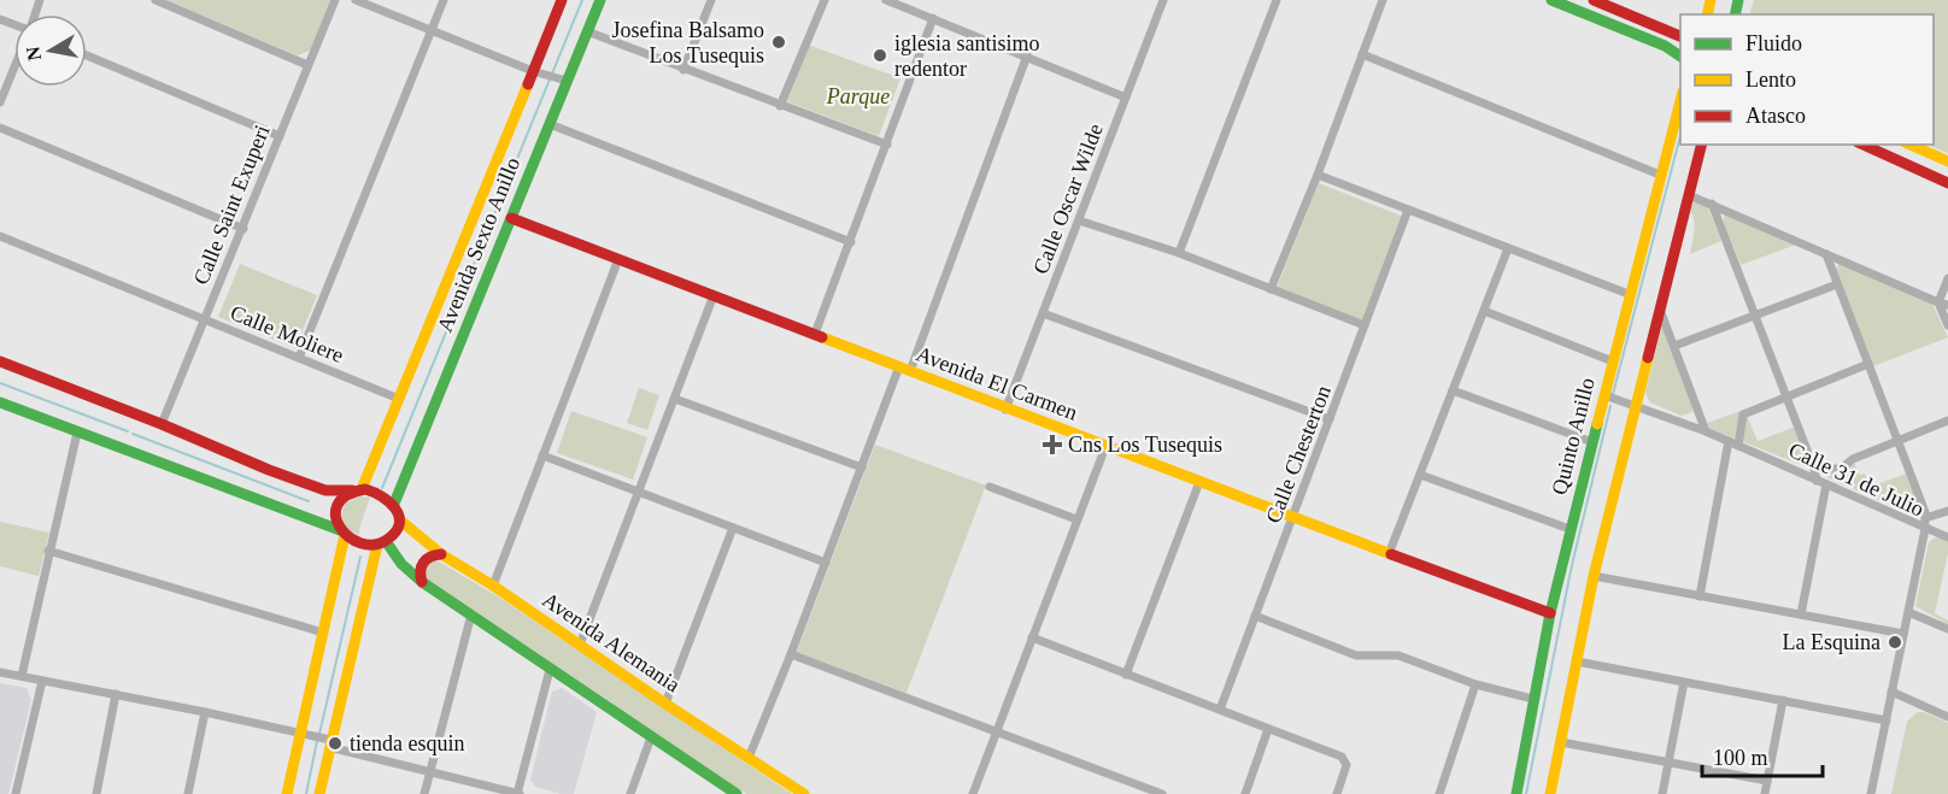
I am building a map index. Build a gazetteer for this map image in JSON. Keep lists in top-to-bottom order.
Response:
{
  "streets": {
    "main road": [
      "Avenida Sexto Anillo",
      "Avenida El Carmen",
      "Quinto Anillo",
      "Avenida Alemania"
    ],
    "street": [
      "Calle Oscar Wilde",
      "Calle Saint Exuperi",
      "Calle Moliere",
      "Calle Chesterton",
      "Calle 31 de Julio"
    ]
  },
  "crossings": [
    ["Calle Oscar Wilde", "Avenida El Carmen"],
    ["Calle Saint Exuperi", "Calle Moliere"],
    ["Avenida Sexto Anillo", "Calle Moliere"],
    ["Avenida Sexto Anillo", "Avenida El Carmen"],
    ["Avenida Sexto Anillo", "Avenida Alemania"],
    ["Avenida El Carmen", "Quinto Anillo"],
    ["Avenida El Carmen", "Calle Chesterton"],
    ["Quinto Anillo", "Calle 31 de Julio"]
  ],
  "parks": ["Parque"],
  "places": {
    "other": [
      "Josefina Balsamo Los Tusequis",
      "iglesia santisimo redentor",
      "La Esquina",
      "tienda esquin"
    ],
    "health": ["Cns Los Tusequis"]
  },
  "legend": ["Fluido", "Lento", "Atasco"],
  "scale_bar": "100 m",
  "north": "left"
}
